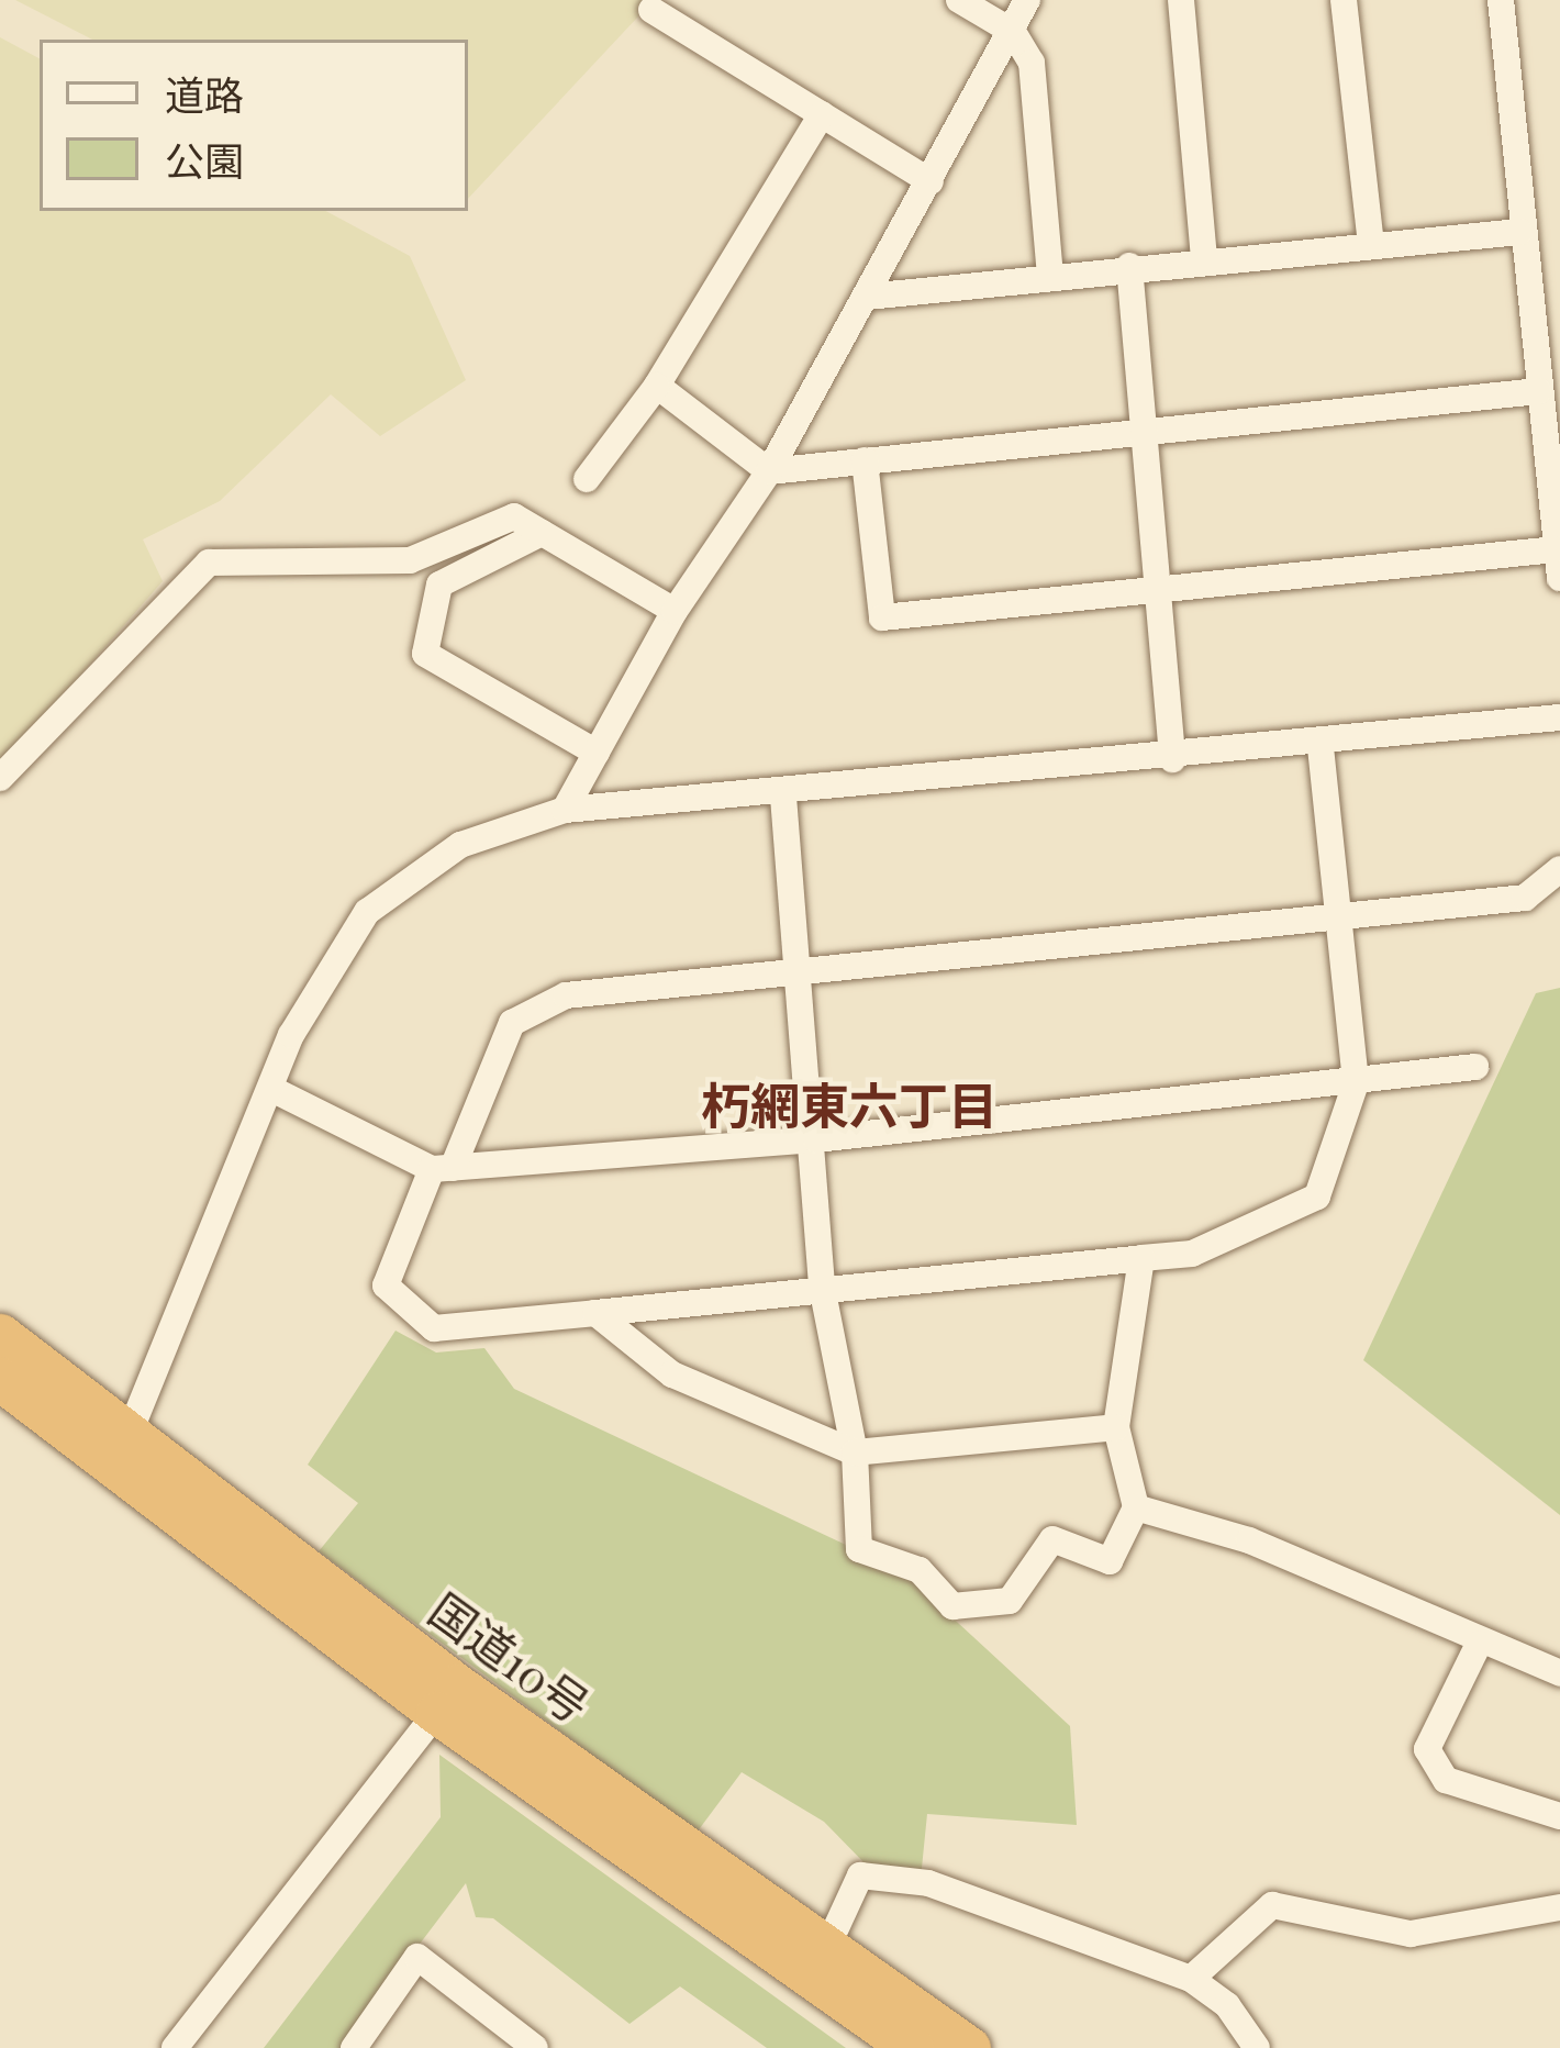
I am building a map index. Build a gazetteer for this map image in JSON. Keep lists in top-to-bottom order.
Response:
{
  "streets": {
    "highway": ["国道10号"]
  },
  "districts": ["朽網東六丁目"],
  "legend": ["道路", "公園"]
}
